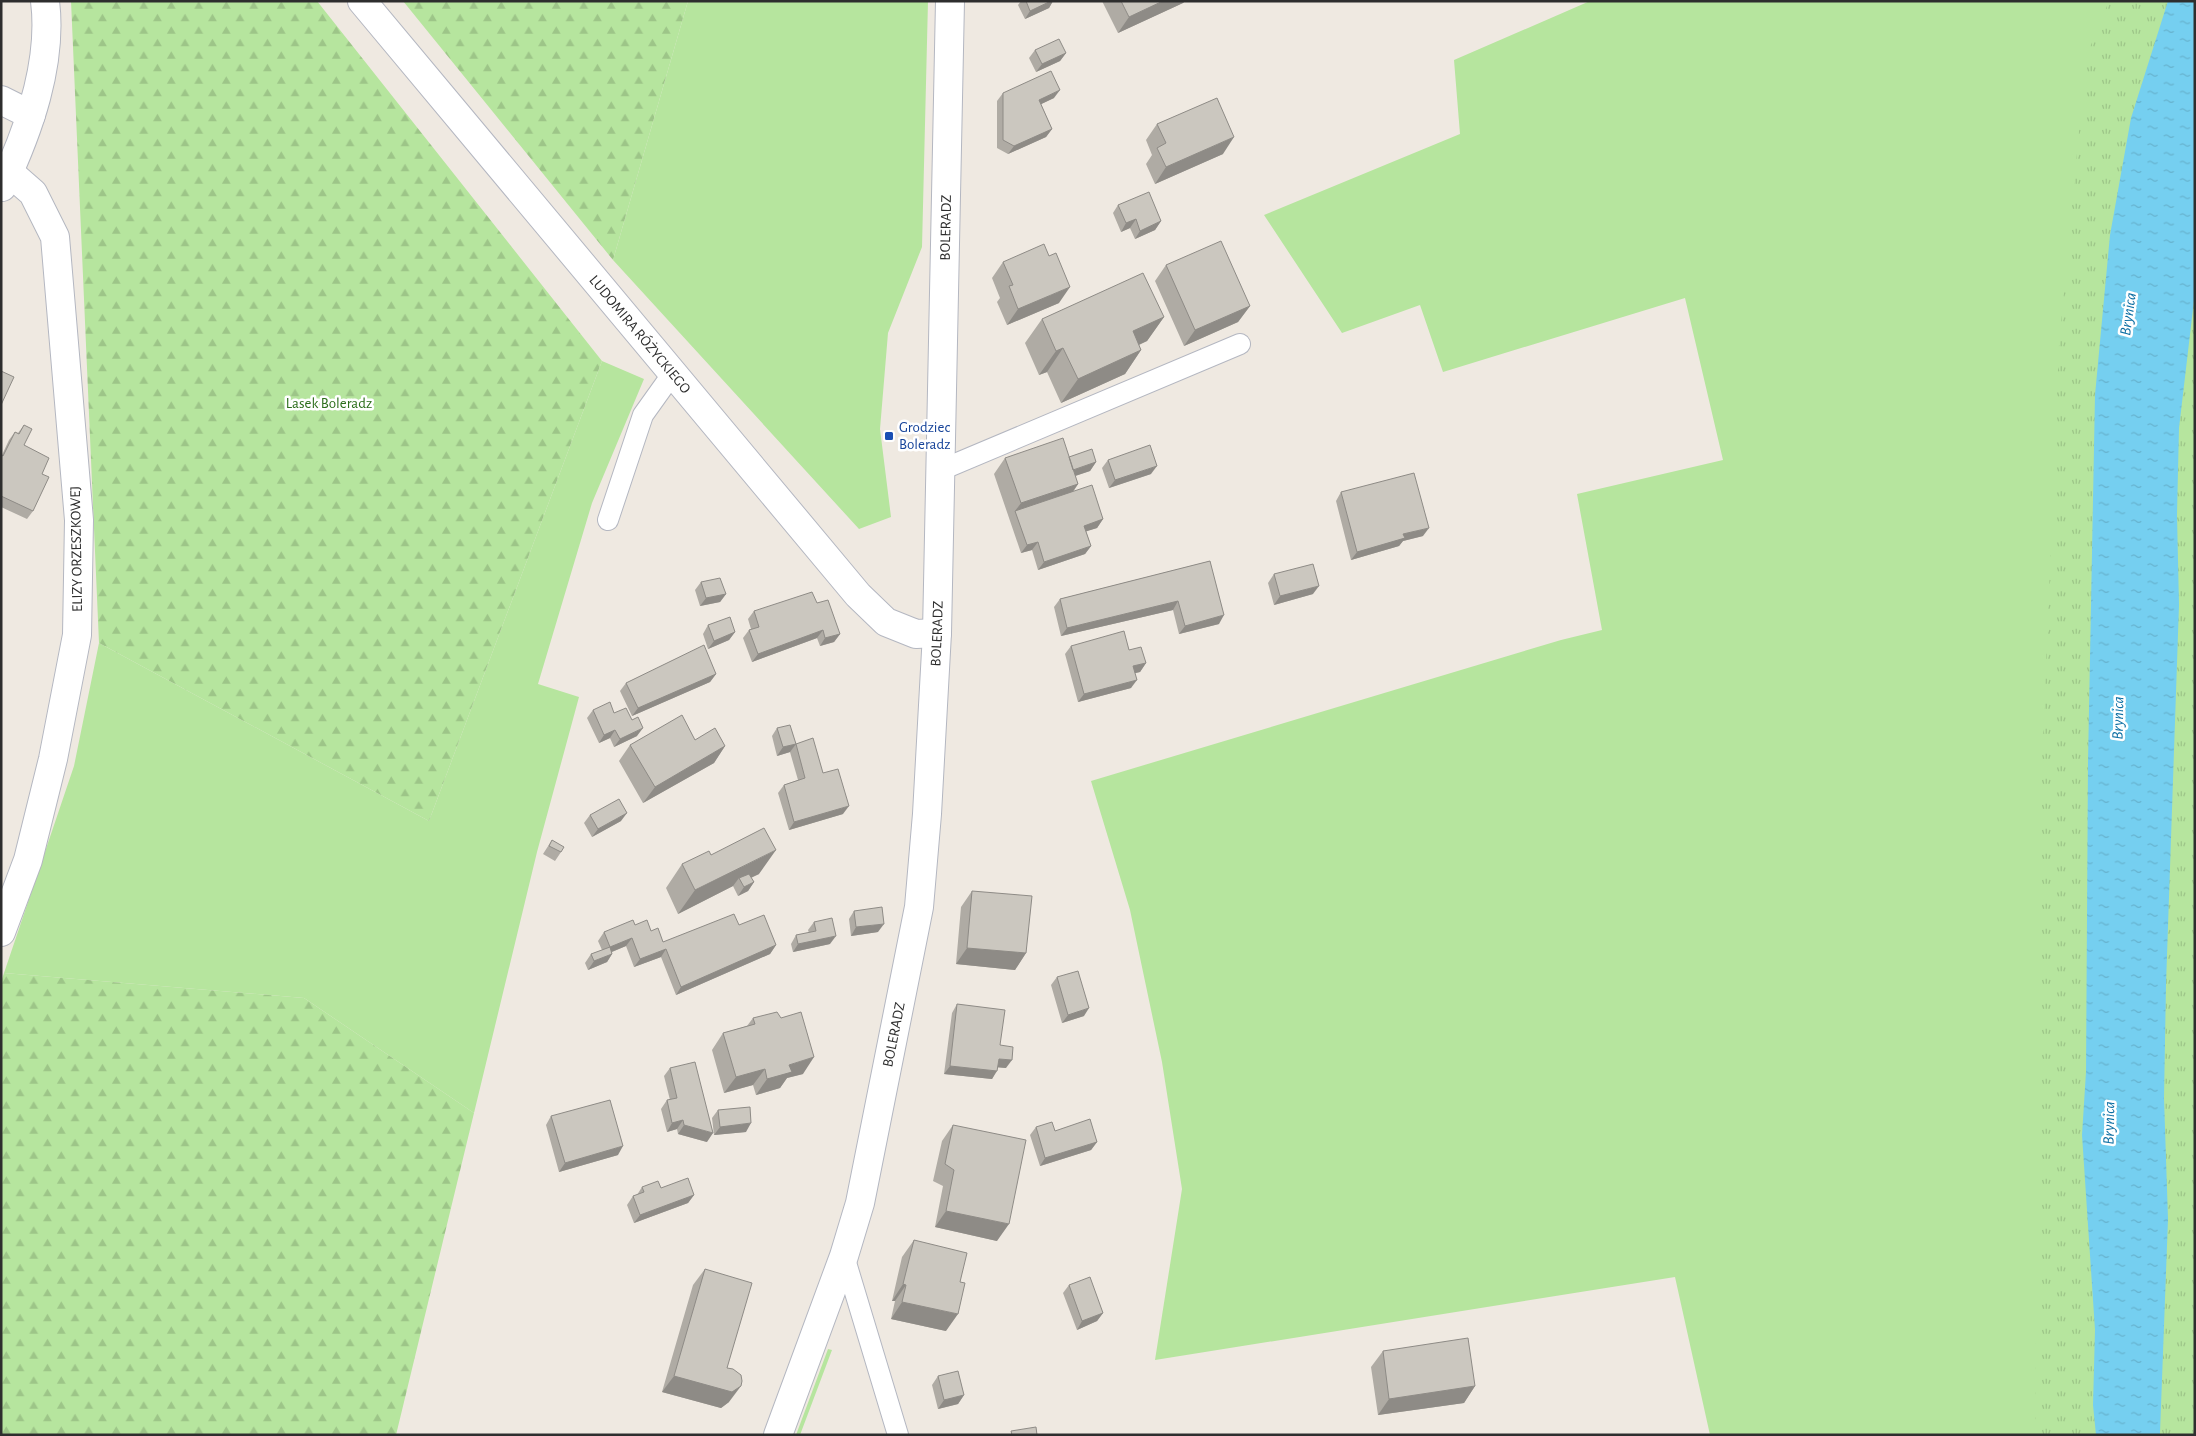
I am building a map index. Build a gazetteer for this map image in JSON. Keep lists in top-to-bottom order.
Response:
{
  "streets": {
    "street": ["BOLERADZ", "LUDOMIRA RÓŻYCKIEGO", "ELIZY ORZESZKOWEJ"]
  },
  "crossings": [
    ["BOLERADZ", "LUDOMIRA RÓŻYCKIEGO"]
  ],
  "water": ["Brynica"],
  "parks": ["Lasek Boleradz"],
  "places": {
    "transit": ["Grodziec Boleradz"]
  }
}
